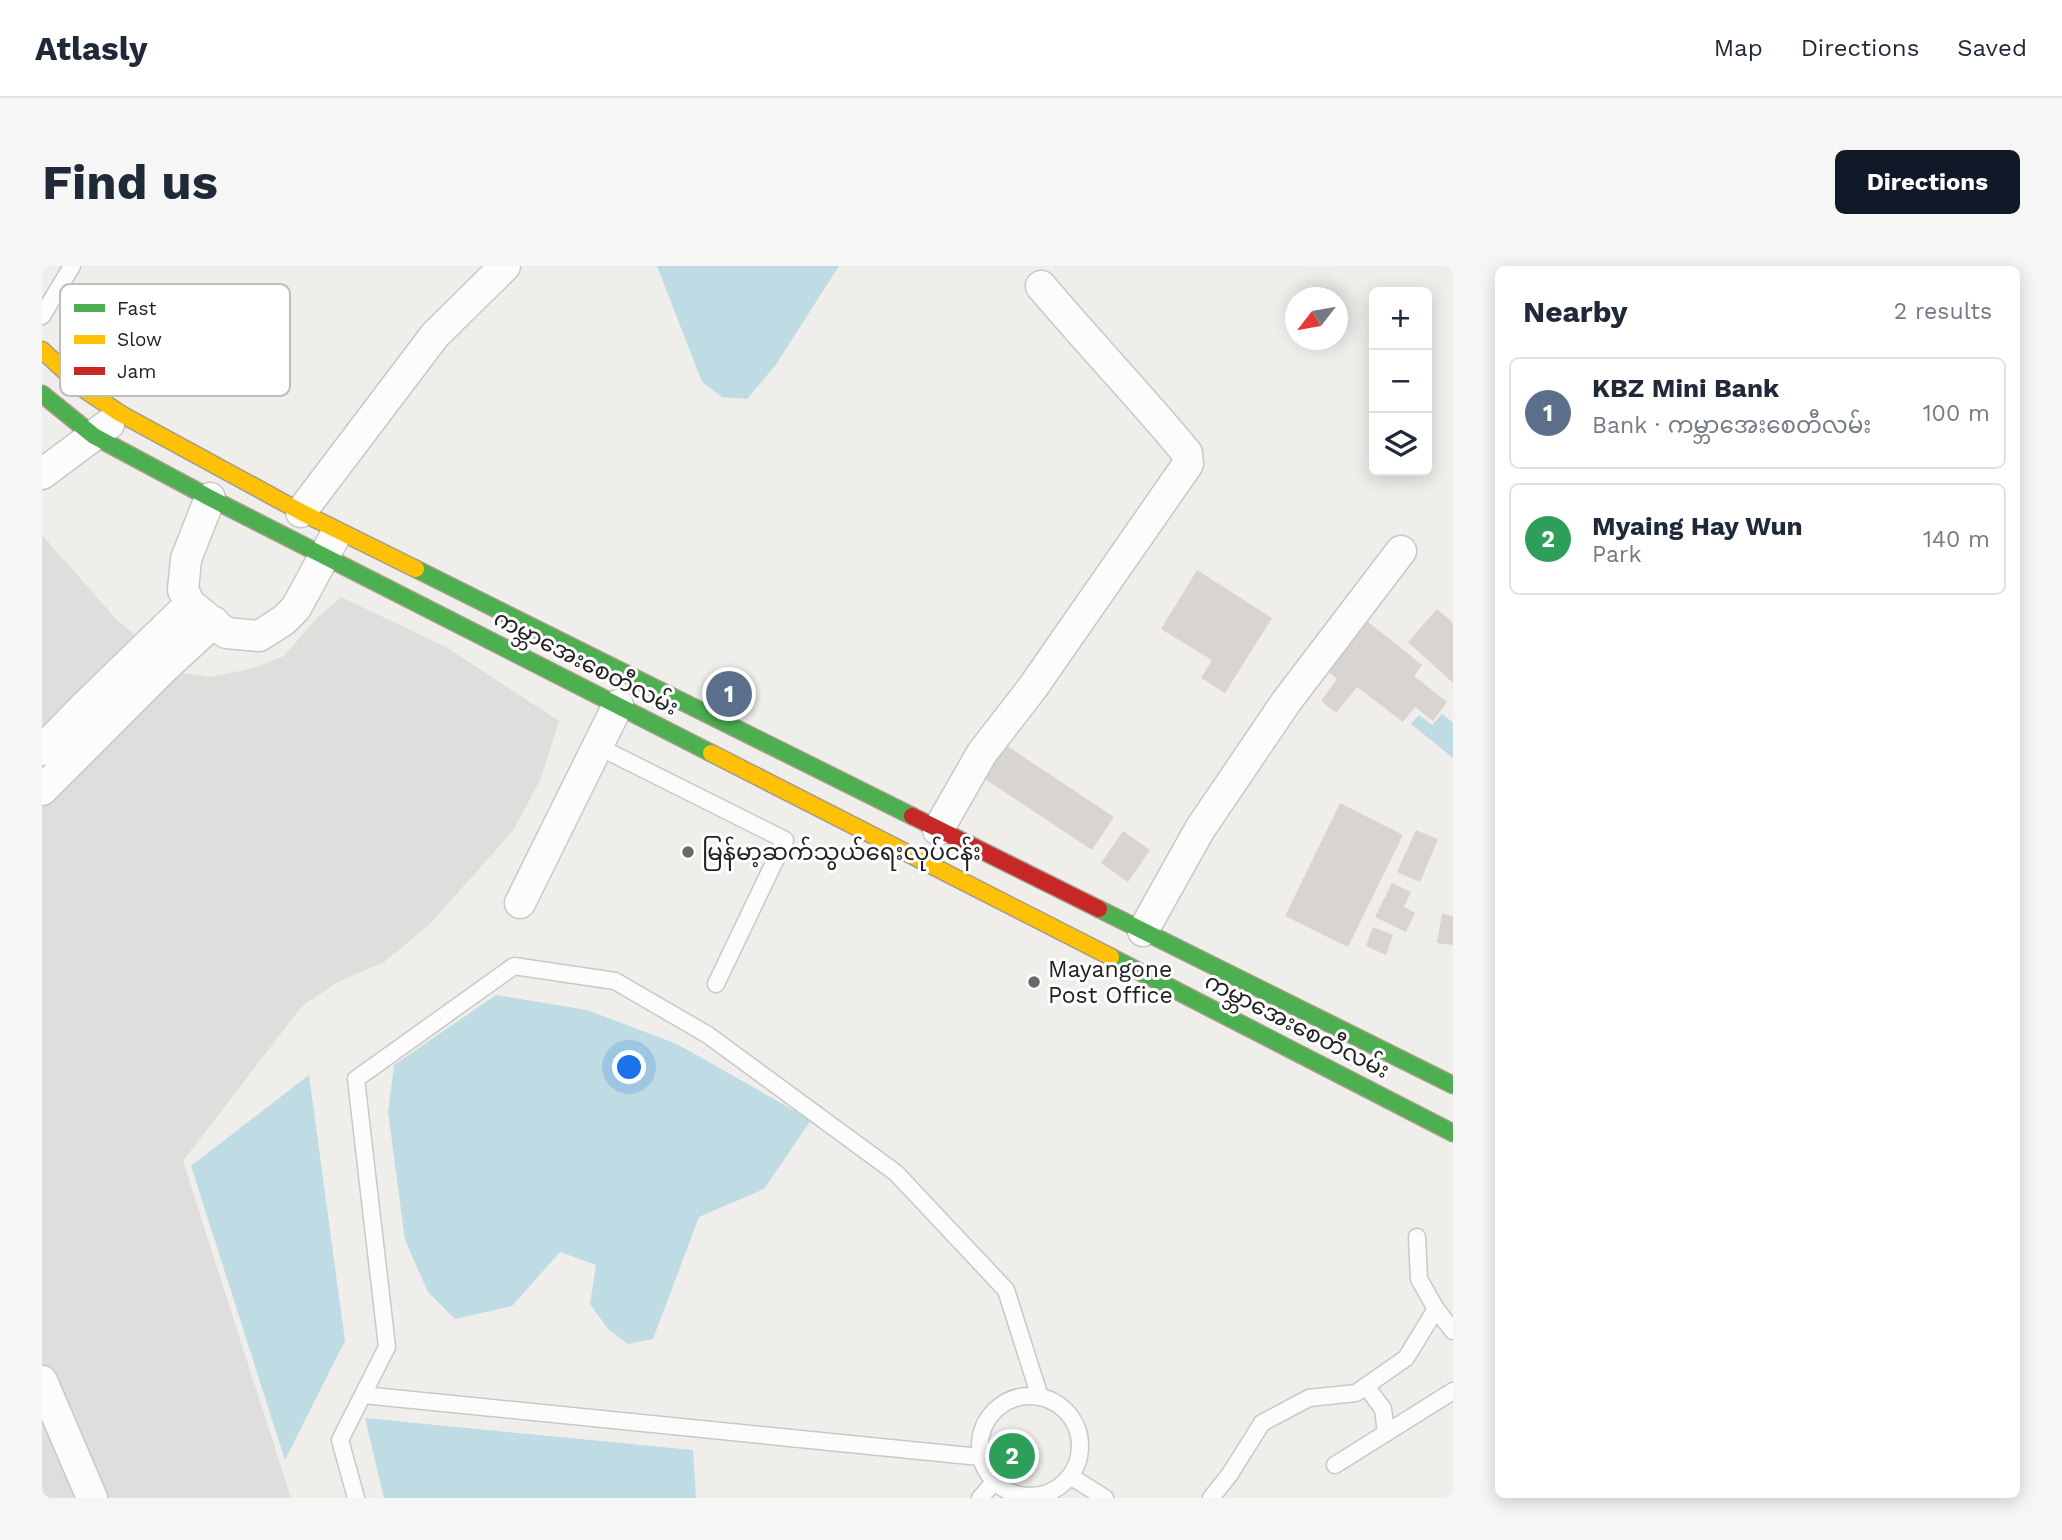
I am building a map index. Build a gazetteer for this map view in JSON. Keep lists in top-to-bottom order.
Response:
{
  "streets": {
    "main road": ["ကမ္ဘာအေးစေတီလမ်း"]
  },
  "places": ["မြန်မာ့ဆက်သွယ်ရေးလုပ်ငန်း", "Mayangone Post Office"],
  "legend": ["Fast", "Slow", "Jam"],
  "north": "bottom left",
  "page": {
    "header": "Atlasly",
    "nav": ["Map", "Directions", "Saved"],
    "buttons": "Directions",
    "title": "Find us",
    "heading": ["Nearby", "2 results"],
    "map_buttons": ["+", "−"],
    "list": [
      {
        "mark": "1",
        "name": "KBZ Mini Bank",
        "note": "Bank · ကမ္ဘာအေးစေတီလမ်း",
        "value": "100 m"
      },
      {
        "mark": "2",
        "name": "Myaing Hay Wun",
        "note": "Park",
        "value": "140 m"
      }
    ],
    "pins": ["1", "2"]
  }
}
